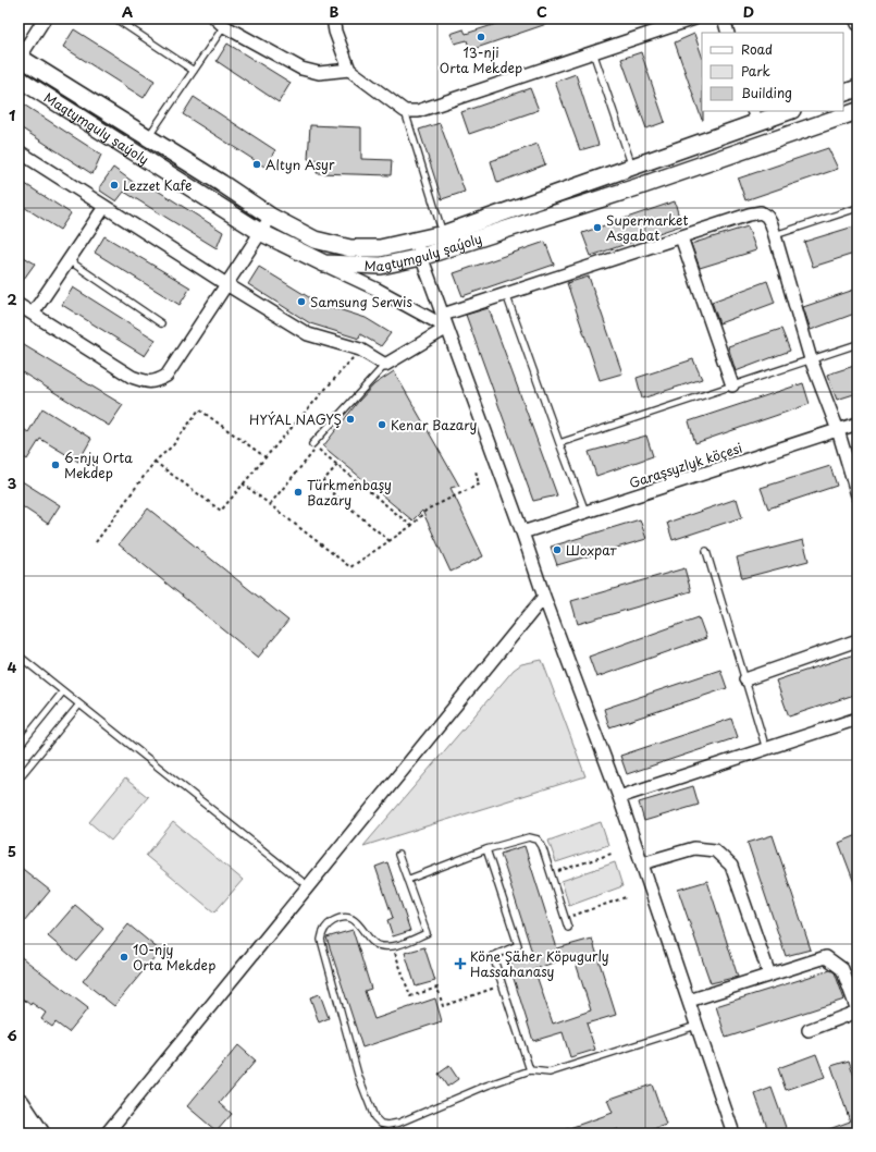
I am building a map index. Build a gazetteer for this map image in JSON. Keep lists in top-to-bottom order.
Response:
{
  "streets": {
    "street": ["Magtymguly şaýoly", "Garaşsyzlyk köçesi"]
  },
  "places": {
    "other": [
      "13-nji Orta Mekdep",
      "Altyn Asyr",
      "Lezzet Kafe",
      "Supermarket Asgabat",
      "Samsung Serwis",
      "HYÝAL NAGYŞ",
      "Kenar Bazary",
      "6-njy Orta Mekdep",
      "Türkmenbaşy Bazary",
      "Шохрат",
      "10-njy Orta Mekdep"
    ],
    "health": ["Köne Şäher Köpugurly Hassahanasy"]
  },
  "legend": ["Road", "Park", "Building"],
  "grid": {
    "columns": [
      "A",
      "B",
      "C",
      "D"
    ],
    "rows": [
      "1",
      "2",
      "3",
      "4",
      "5",
      "6"
    ]
  }
}
